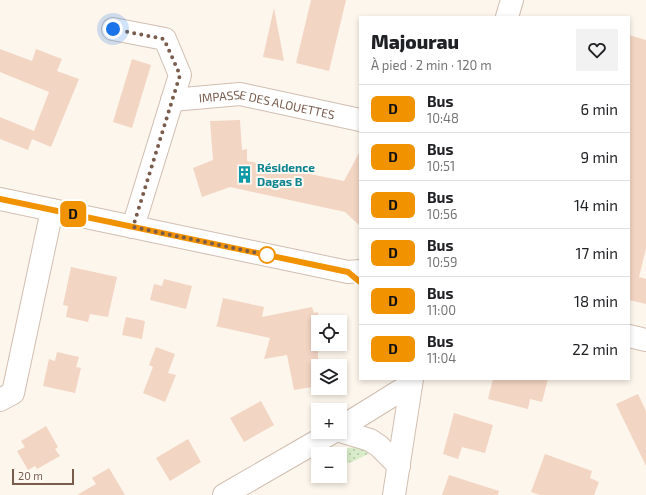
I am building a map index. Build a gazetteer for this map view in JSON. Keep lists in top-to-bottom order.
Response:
{
  "streets": {
    "street": ["IMPASSE DES ALOUETTES"]
  },
  "places": {
    "building": ["Résidence Dagas B"]
  },
  "lines": ["bus line D"],
  "scale_bar": "20 m",
  "page": {
    "on_map": "D",
    "heading": ["Majourau", "À pied · 2 min · 120 m"],
    "list": [
      {
        "mark": "D",
        "name": "Bus",
        "note": "10:48",
        "value": "6 min"
      },
      {
        "mark": "D",
        "name": "Bus",
        "note": "10:51",
        "value": "9 min"
      },
      {
        "mark": "D",
        "name": "Bus",
        "note": "10:56",
        "value": "14 min"
      },
      {
        "mark": "D",
        "name": "Bus",
        "note": "10:59",
        "value": "17 min"
      },
      {
        "mark": "D",
        "name": "Bus",
        "note": "11:00",
        "value": "18 min"
      },
      {
        "mark": "D",
        "name": "Bus",
        "note": "11:04",
        "value": "22 min"
      }
    ],
    "map_buttons": ["+", "−"],
    "scale": "20 m"
  }
}
